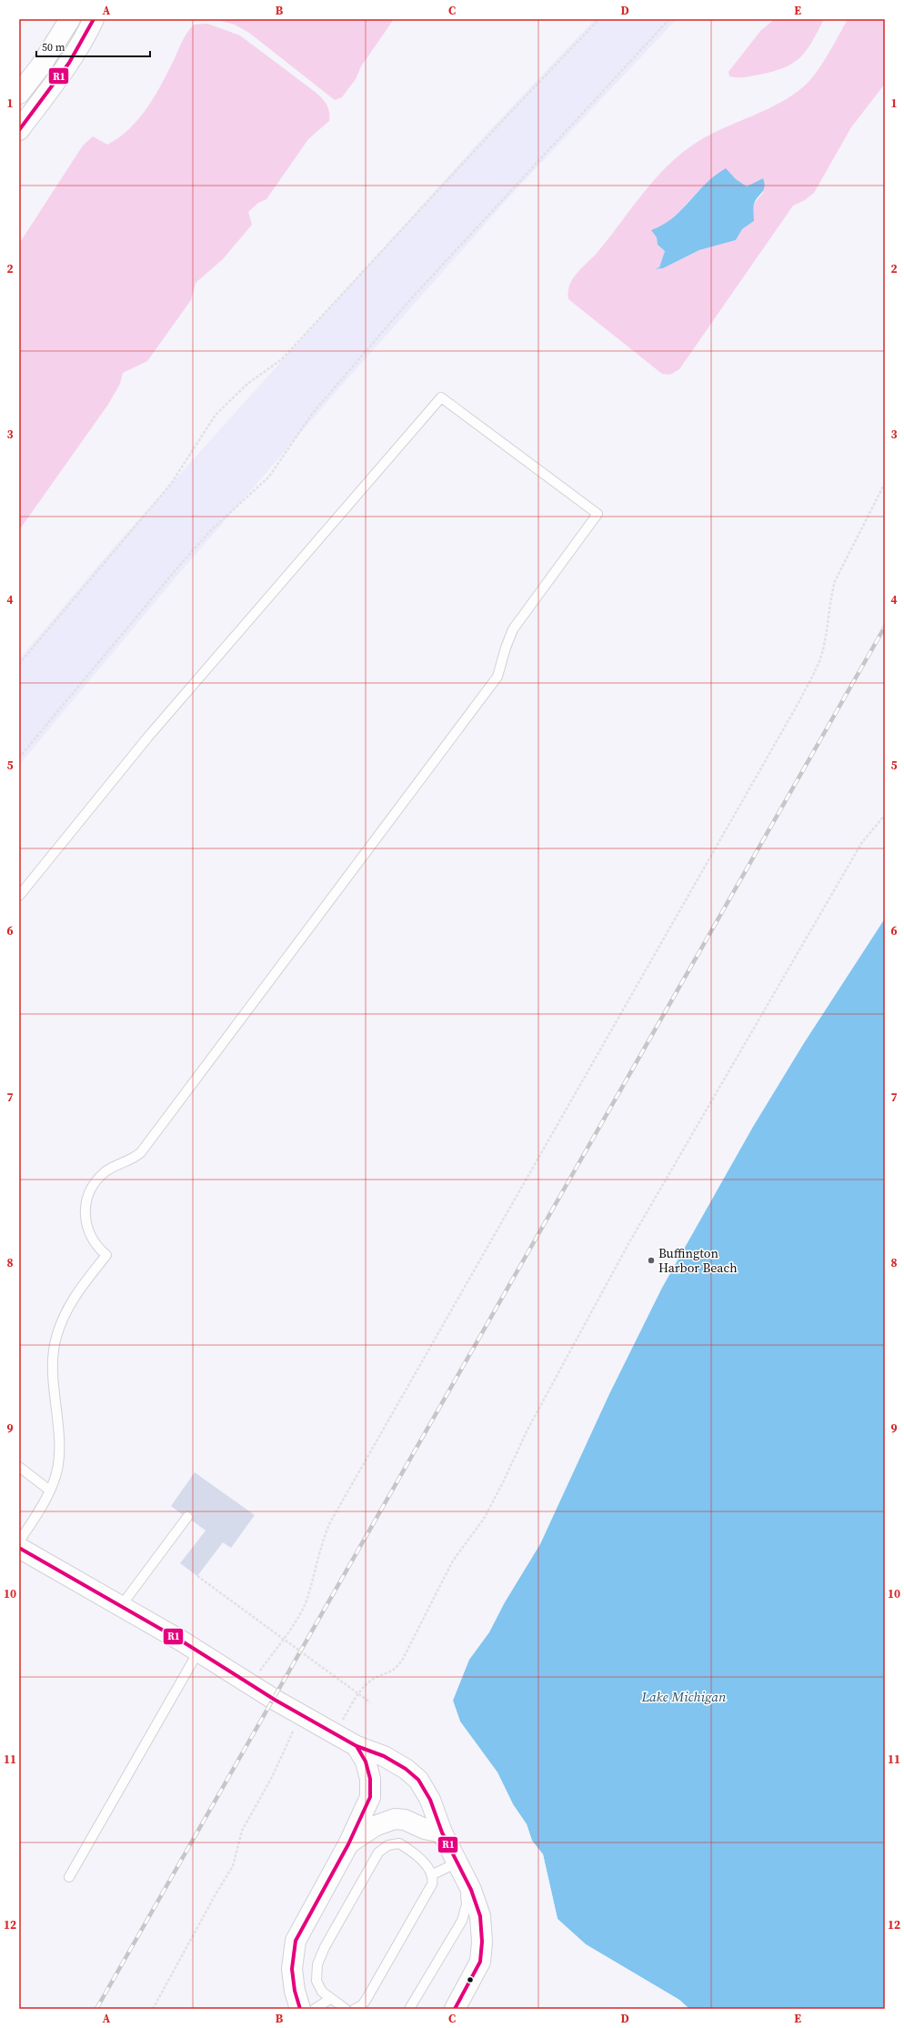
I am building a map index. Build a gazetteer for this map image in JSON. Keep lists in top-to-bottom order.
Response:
{
  "water": ["Lake Michigan"],
  "places": ["Buffington Harbor Beach"],
  "lines": ["transit line R1"],
  "scale_bar": "50 m",
  "grid": {
    "columns": [
      "A",
      "B",
      "C",
      "D",
      "E"
    ],
    "rows": [
      "1",
      "2",
      "3",
      "4",
      "5",
      "6",
      "7",
      "8",
      "9",
      "10",
      "11",
      "12"
    ]
  }
}
